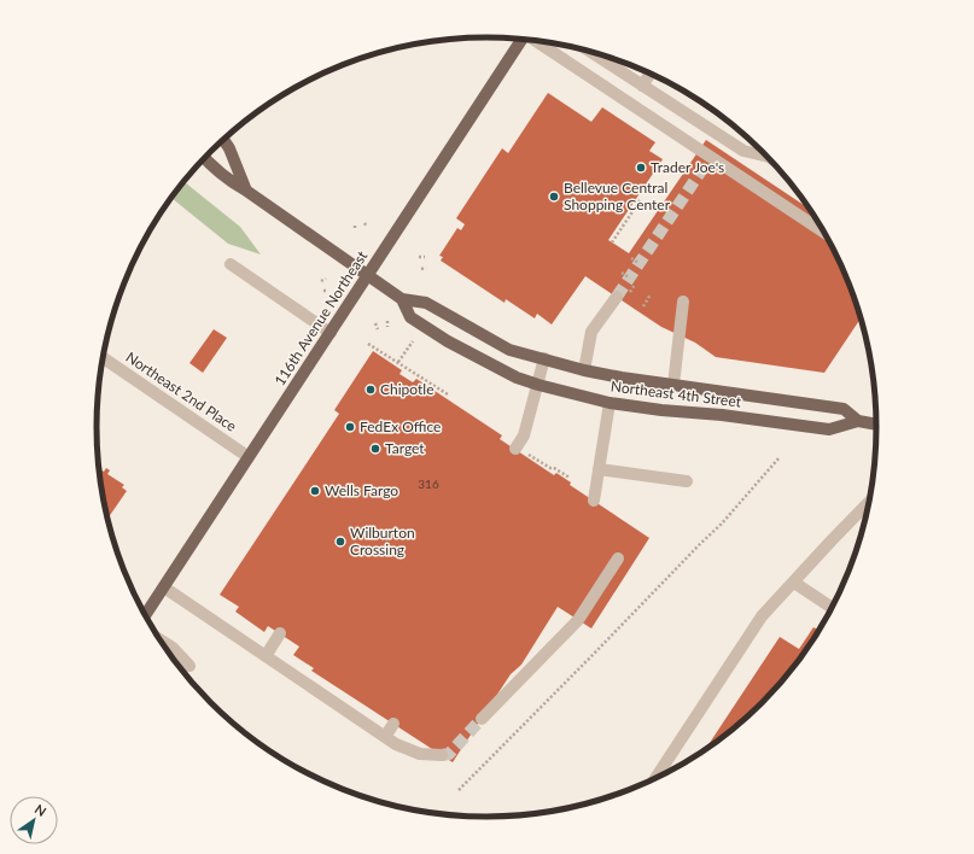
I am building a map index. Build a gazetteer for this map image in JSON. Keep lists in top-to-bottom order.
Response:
{
  "streets": {
    "main road": ["116th Avenue Northeast", "Northeast 4th Street"],
    "street": ["Northeast 2nd Place"]
  },
  "crossings": [
    ["116th Avenue Northeast", "Northeast 2nd Place"],
    ["116th Avenue Northeast", "Northeast 4th Street"]
  ],
  "places": [
    "Trader Joe's",
    "Bellevue Central Shopping Center",
    "Chipotle",
    "FedEx Office",
    "Target",
    "Wells Fargo",
    "Wilburton Crossing"
  ],
  "house_numbers": ["316"],
  "north": "top right"
}
